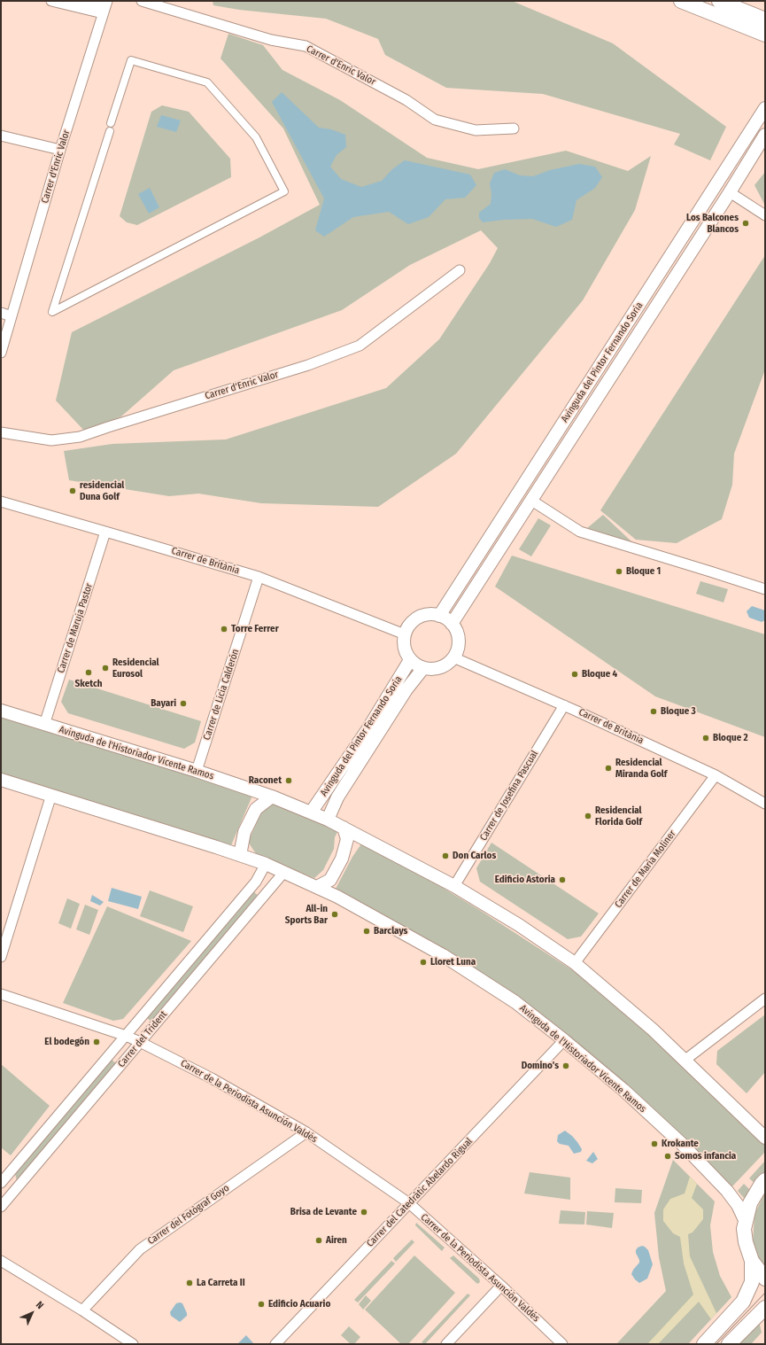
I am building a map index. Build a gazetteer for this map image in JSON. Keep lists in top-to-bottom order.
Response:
{
  "streets": {
    "street": [
      "Carrer d'Enric Valor",
      "Avinguda del Pintor Fernando Soria",
      "Carrer de Britània",
      "Carrer de Maruja Pastor",
      "Carrer de Licia Calderón",
      "Avinguda de l'Historiador Vicente Ramos",
      "Carrer de Josefina Pascual",
      "Carrer de María Moliner",
      "Carrer del Trident",
      "Carrer de la Periodista Asunción Valdés",
      "Carrer del Catedràtic Abelardo Rigual",
      "Carrer del Fotògraf Goyo"
    ]
  },
  "crossings": [
    ["Avinguda del Pintor Fernando Soria", "Carrer de Britània"],
    ["Avinguda del Pintor Fernando Soria", "Avinguda de l'Historiador Vicente Ramos"],
    ["Carrer de Britània", "Carrer de Maruja Pastor"],
    ["Carrer de Britània", "Carrer de Licia Calderón"],
    ["Carrer de Britània", "Carrer de Josefina Pascual"],
    ["Carrer de Britània", "Carrer de María Moliner"],
    ["Carrer de Maruja Pastor", "Avinguda de l'Historiador Vicente Ramos"],
    ["Carrer de Licia Calderón", "Avinguda de l'Historiador Vicente Ramos"],
    ["Avinguda de l'Historiador Vicente Ramos", "Carrer de Josefina Pascual"],
    ["Avinguda de l'Historiador Vicente Ramos", "Carrer de María Moliner"],
    ["Avinguda de l'Historiador Vicente Ramos", "Carrer del Trident"],
    ["Avinguda de l'Historiador Vicente Ramos", "Carrer del Catedràtic Abelardo Rigual"],
    ["Carrer del Trident", "Carrer de la Periodista Asunción Valdés"],
    ["Carrer de la Periodista Asunción Valdés", "Carrer del Catedràtic Abelardo Rigual"],
    ["Carrer de la Periodista Asunción Valdés", "Carrer del Fotògraf Goyo"]
  ],
  "places": [
    "Los Balcones Blancos",
    "residencial Duna Golf",
    "Bloque 1",
    "Torre Ferrer",
    "Residencial Eurosol",
    "Sketch",
    "Bloque 4",
    "Bayari",
    "Bloque 3",
    "Bloque 2",
    "Residencial Miranda Golf",
    "Raconet",
    "Residencial Florida Golf",
    "Don Carlos",
    "Edificio Astoria",
    "All-in Sports Bar",
    "Barclays",
    "Lloret Luna",
    "El bodegón",
    "Domino's",
    "Krokante",
    "Somos infancia",
    "Brisa de Levante",
    "Airen",
    "La Carreta II",
    "Edificio Acuario"
  ],
  "north": "top right"
}
